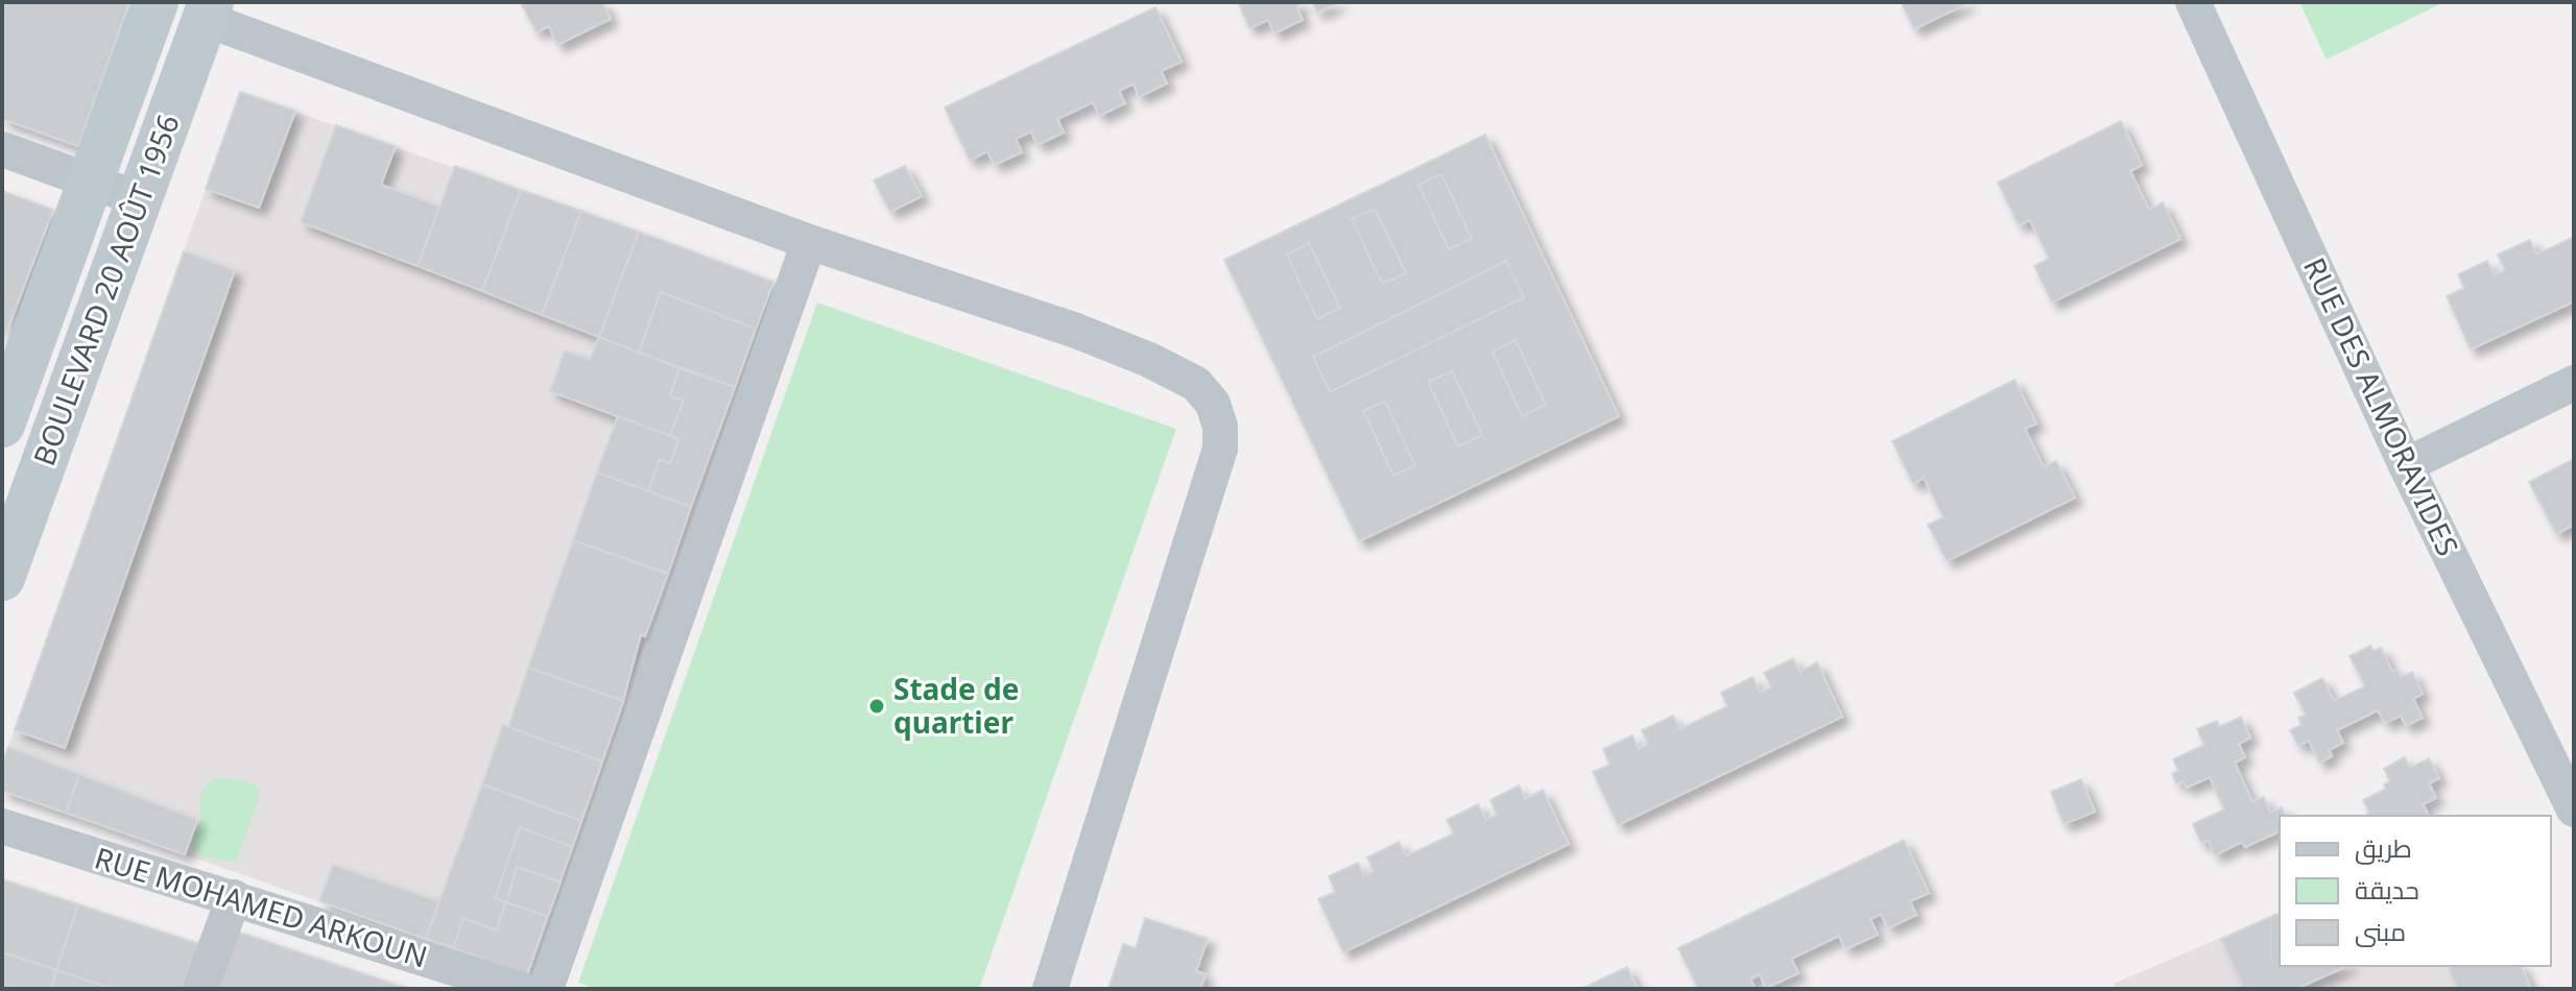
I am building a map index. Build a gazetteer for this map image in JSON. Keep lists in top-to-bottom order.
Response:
{
  "streets": {
    "street": ["BOULEVARD 20 AOÛT 1956", "RUE DES ALMORAVIDES", "RUE MOHAMED ARKOUN"]
  },
  "places": ["Stade de quartier"],
  "legend": ["طريق", "حديقة", "مبنى"]
}
